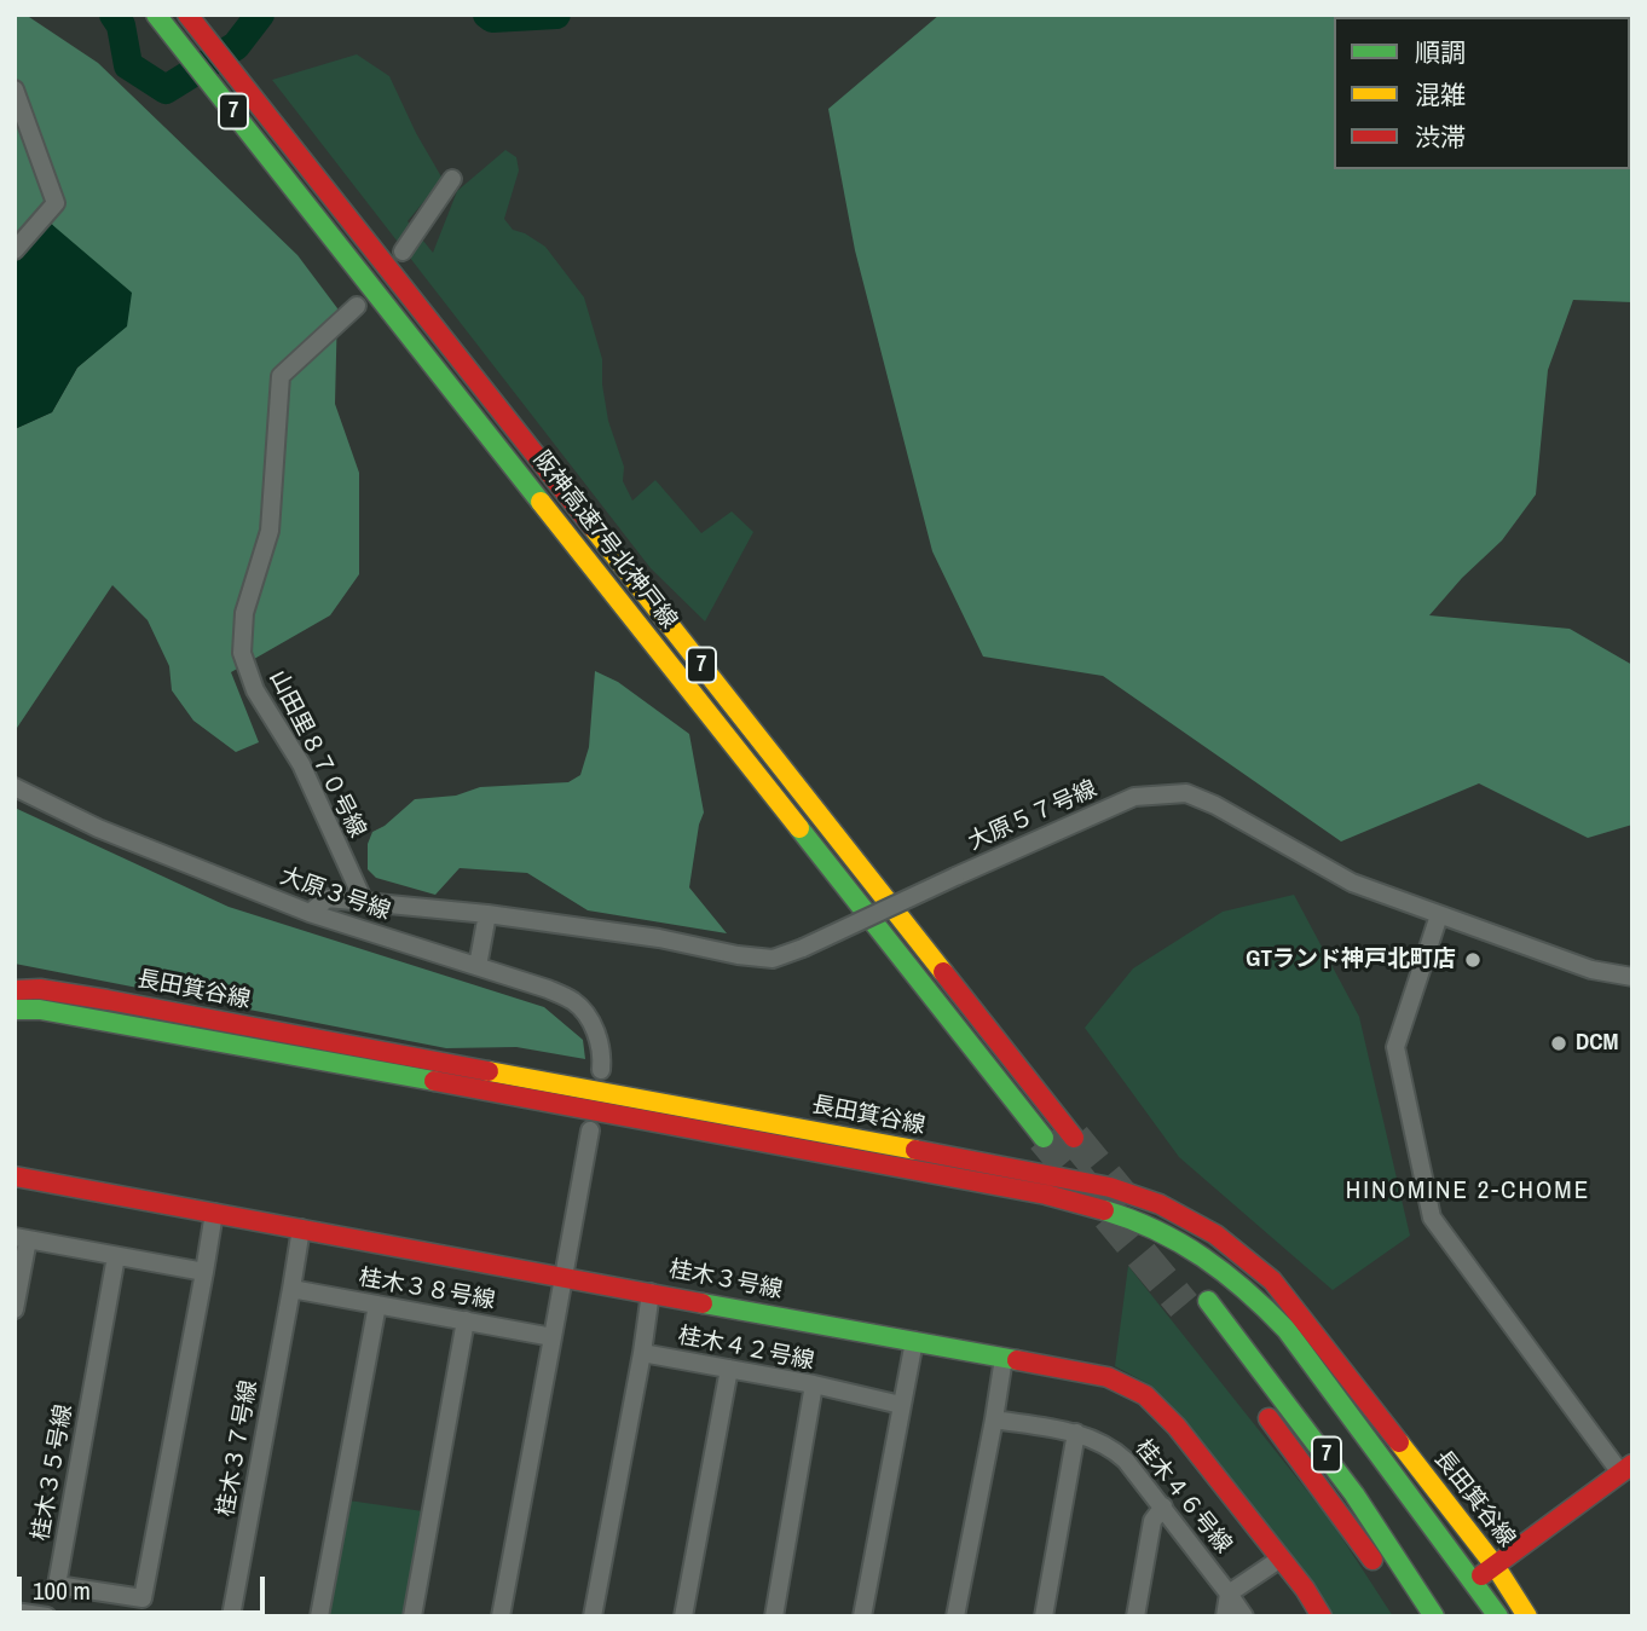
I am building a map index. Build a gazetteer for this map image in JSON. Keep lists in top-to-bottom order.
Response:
{
  "streets": {
    "main road": [
      "7",
      "阪神高速7号北神戸線",
      "長田箕谷線",
      "桂木３号線"
    ],
    "street": [
      "山田里８７０号線",
      "大原５７号線",
      "大原３号線",
      "桂木３８号線",
      "桂木４２号線",
      "桂木３７号線",
      "桂木３５号線",
      "桂木４６号線"
    ]
  },
  "crossings": [
    ["山田里８７０号線", "大原５７号線"],
    ["大原５７号線", "大原３号線"],
    ["桂木３号線", "桂木４２号線"],
    ["桂木３８号線", "桂木３７号線"]
  ],
  "districts": ["HINOMINE 2-CHOME"],
  "places": ["GTランド神戸北町店", "DCM"],
  "legend": ["順調", "混雑", "渋滞"],
  "scale_bar": "100 m"
}
